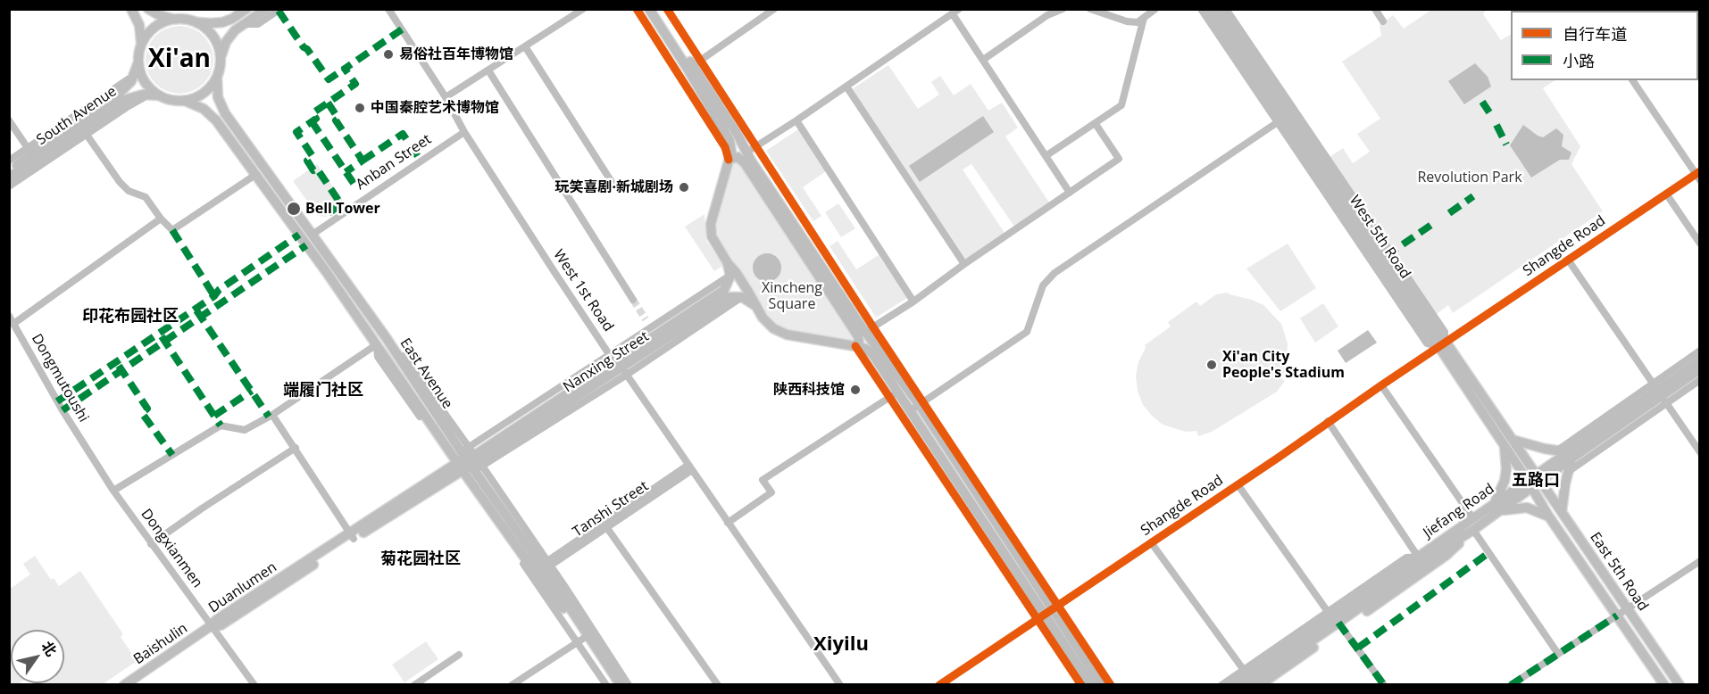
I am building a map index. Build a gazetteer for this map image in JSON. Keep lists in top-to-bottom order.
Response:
{
  "streets": {
    "main road": [
      "South Avenue",
      "West 5th Road",
      "Nanxing Street",
      "East Avenue",
      "Jiefang Road",
      "East 5th Road",
      "Duanlumen",
      "Baishulin"
    ],
    "street": [
      "Anban Street",
      "Shangde Road",
      "West 1st Road",
      "Dongmutoushi",
      "Tanshi Street",
      "Dongxianmen"
    ]
  },
  "crossings": [
    ["South Avenue", "East Avenue"],
    ["Anban Street", "West 1st Road"],
    ["Anban Street", "East Avenue"],
    ["West 5th Road", "Shangde Road"],
    ["West 5th Road", "Jiefang Road"],
    ["West 5th Road", "East 5th Road"],
    ["West 1st Road", "Nanxing Street"],
    ["West 1st Road", "Tanshi Street"],
    ["Nanxing Street", "East Avenue"],
    ["Nanxing Street", "Duanlumen"],
    ["East Avenue", "Tanshi Street"],
    ["East Avenue", "Duanlumen"],
    ["Dongmutoushi", "Dongxianmen"],
    ["Jiefang Road", "East 5th Road"],
    ["Dongxianmen", "Duanlumen"],
    ["Dongxianmen", "Baishulin"],
    ["Duanlumen", "Baishulin"]
  ],
  "districts": [
    "Xi'an",
    "印花布园社区",
    "端履门社区",
    "五路口",
    "菊花园社区",
    "Xiyilu"
  ],
  "parks": ["Revolution Park", "Xincheng Square"],
  "places": [
    "易俗社百年博物馆",
    "中国秦腔艺术博物馆",
    "玩笑喜剧·新城剧场",
    "Bell Tower",
    "Xi'an City People's Stadium",
    "陕西科技馆"
  ],
  "legend": ["自行车道", "小路"],
  "north": "top right"
}
